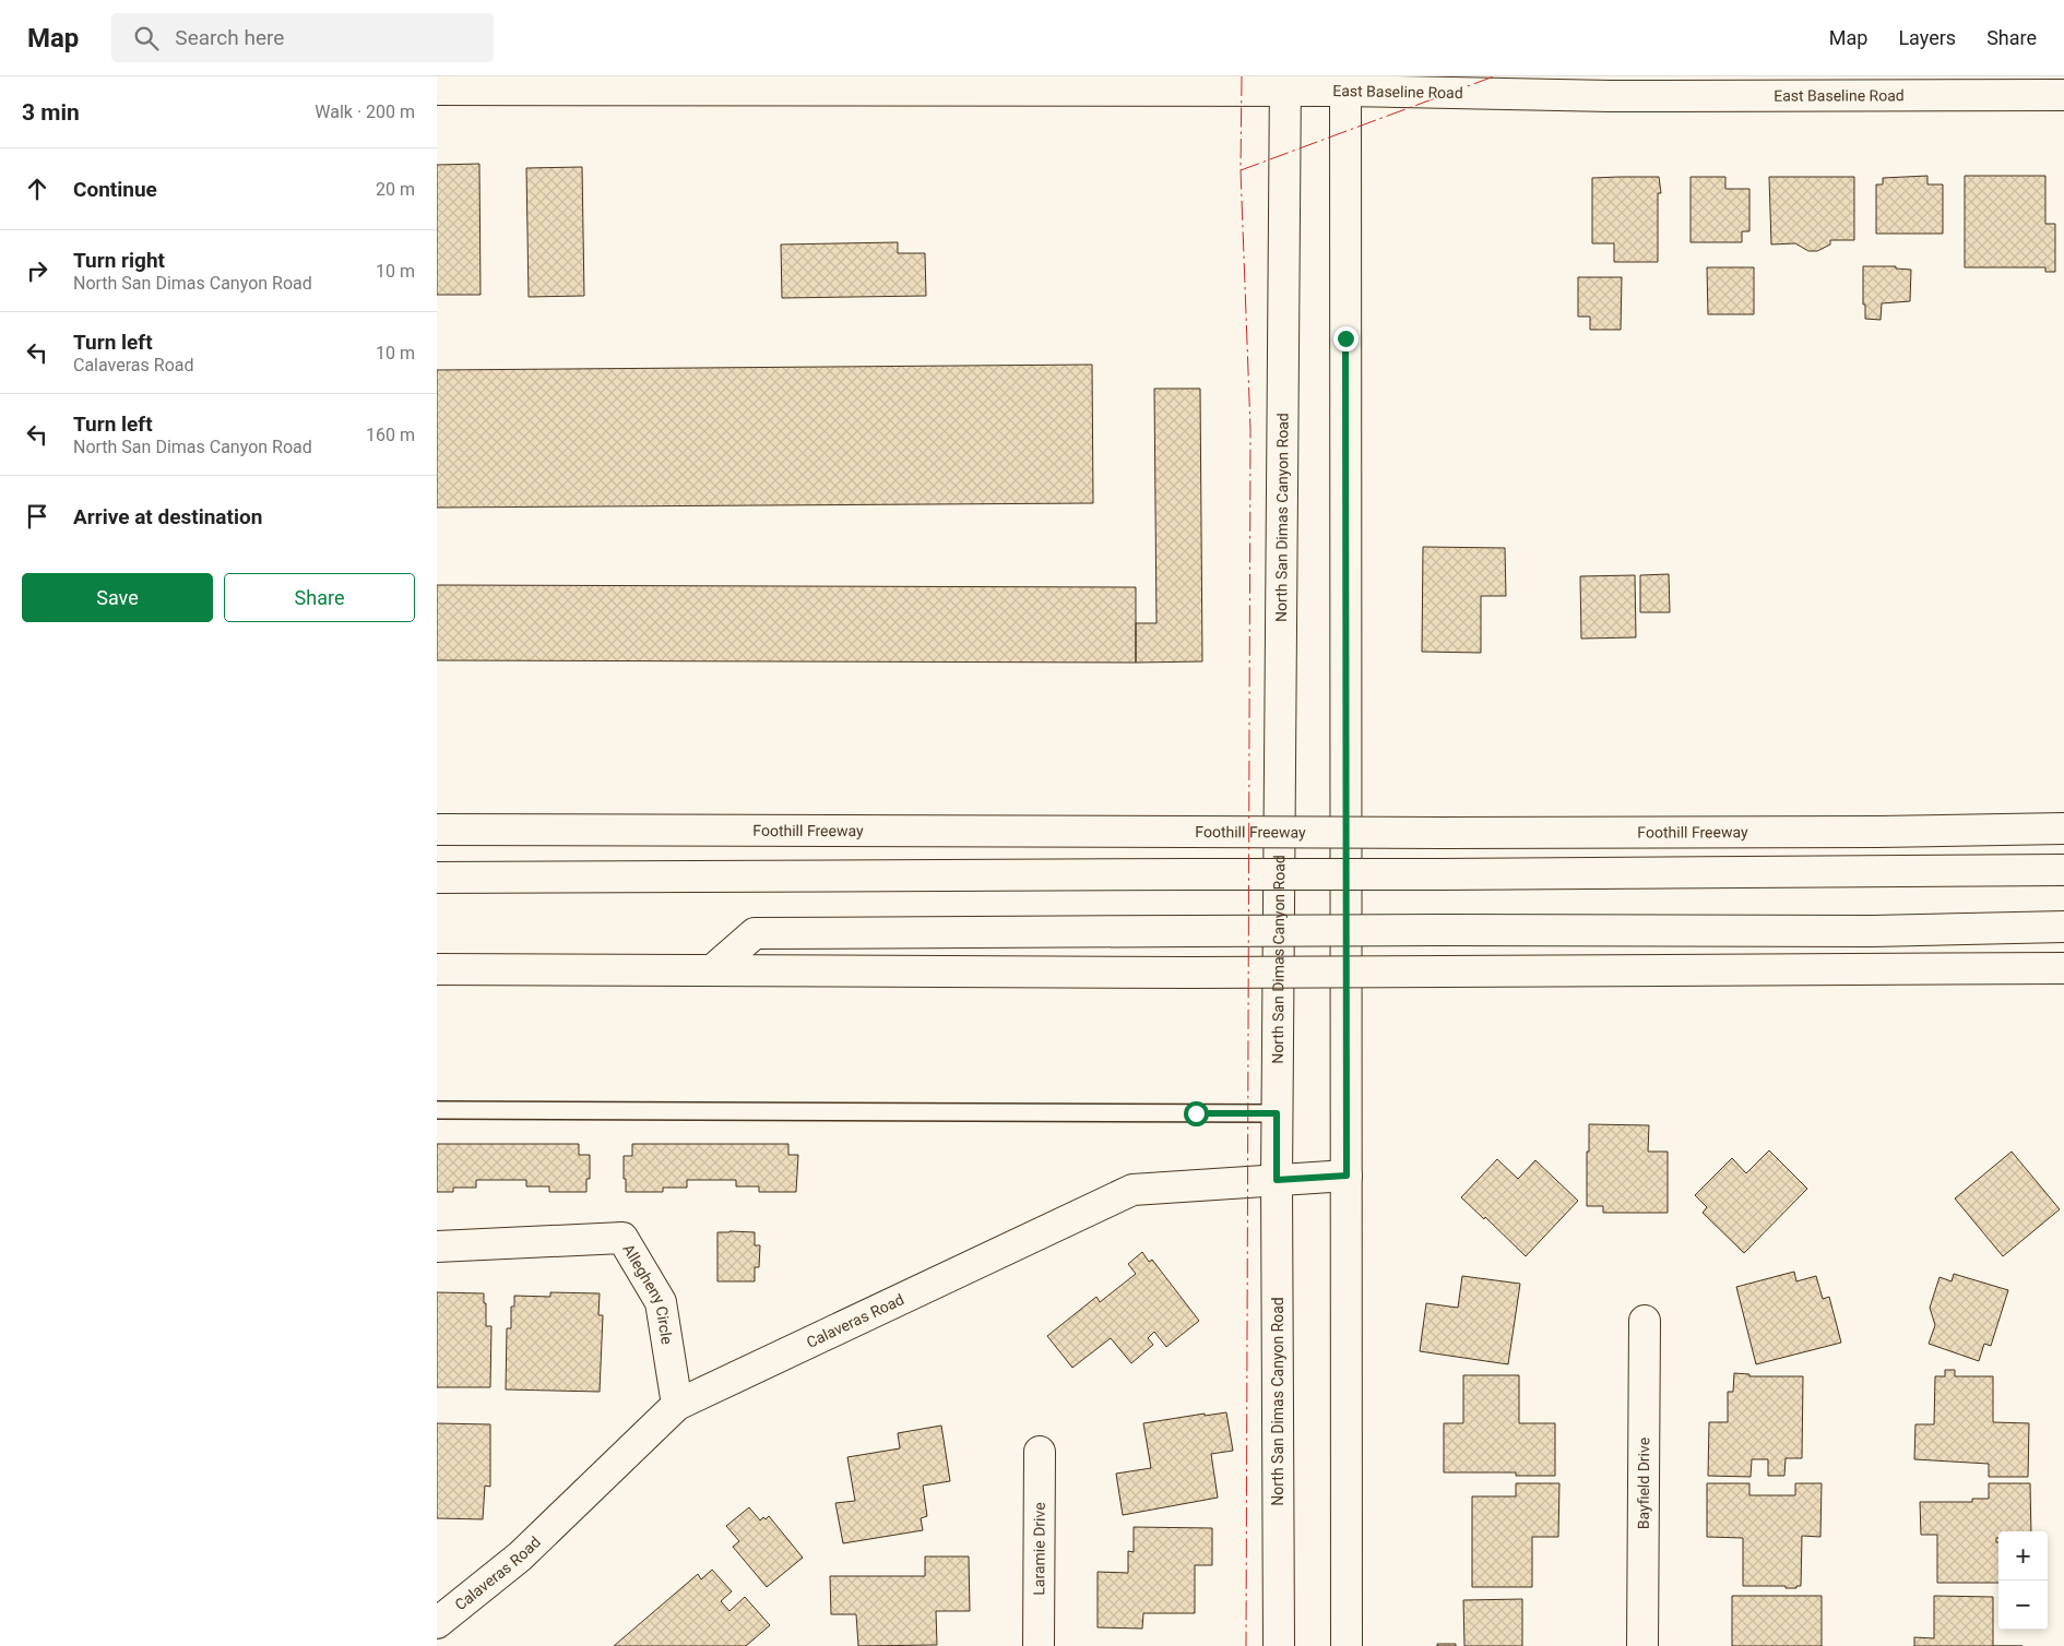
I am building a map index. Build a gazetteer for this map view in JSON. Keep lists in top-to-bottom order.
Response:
{
  "streets": {
    "main road": [
      "East Baseline Road",
      "North San Dimas Canyon Road",
      "Foothill Freeway",
      "Allegheny Circle",
      "Calaveras Road",
      "Bayfield Drive",
      "Laramie Drive"
    ]
  },
  "crossings": [
    ["East Baseline Road", "North San Dimas Canyon Road"],
    ["North San Dimas Canyon Road", "Calaveras Road"],
    ["Allegheny Circle", "Calaveras Road"]
  ],
  "page": {
    "header": "Map",
    "search": "Search here",
    "nav": ["Map", "Layers", "Share"],
    "heading": ["3 min", "Walk · 200 m"],
    "list": [
      ["Continue", "20 m"],
      ["Turn right", "North San Dimas Canyon Road", "10 m"],
      ["Turn left", "Calaveras Road", "10 m"],
      ["Turn left", "North San Dimas Canyon Road", "160 m"],
      "Arrive at destination"
    ],
    "buttons": ["Save", "Share"],
    "map_buttons": ["+", "−"]
  }
}
